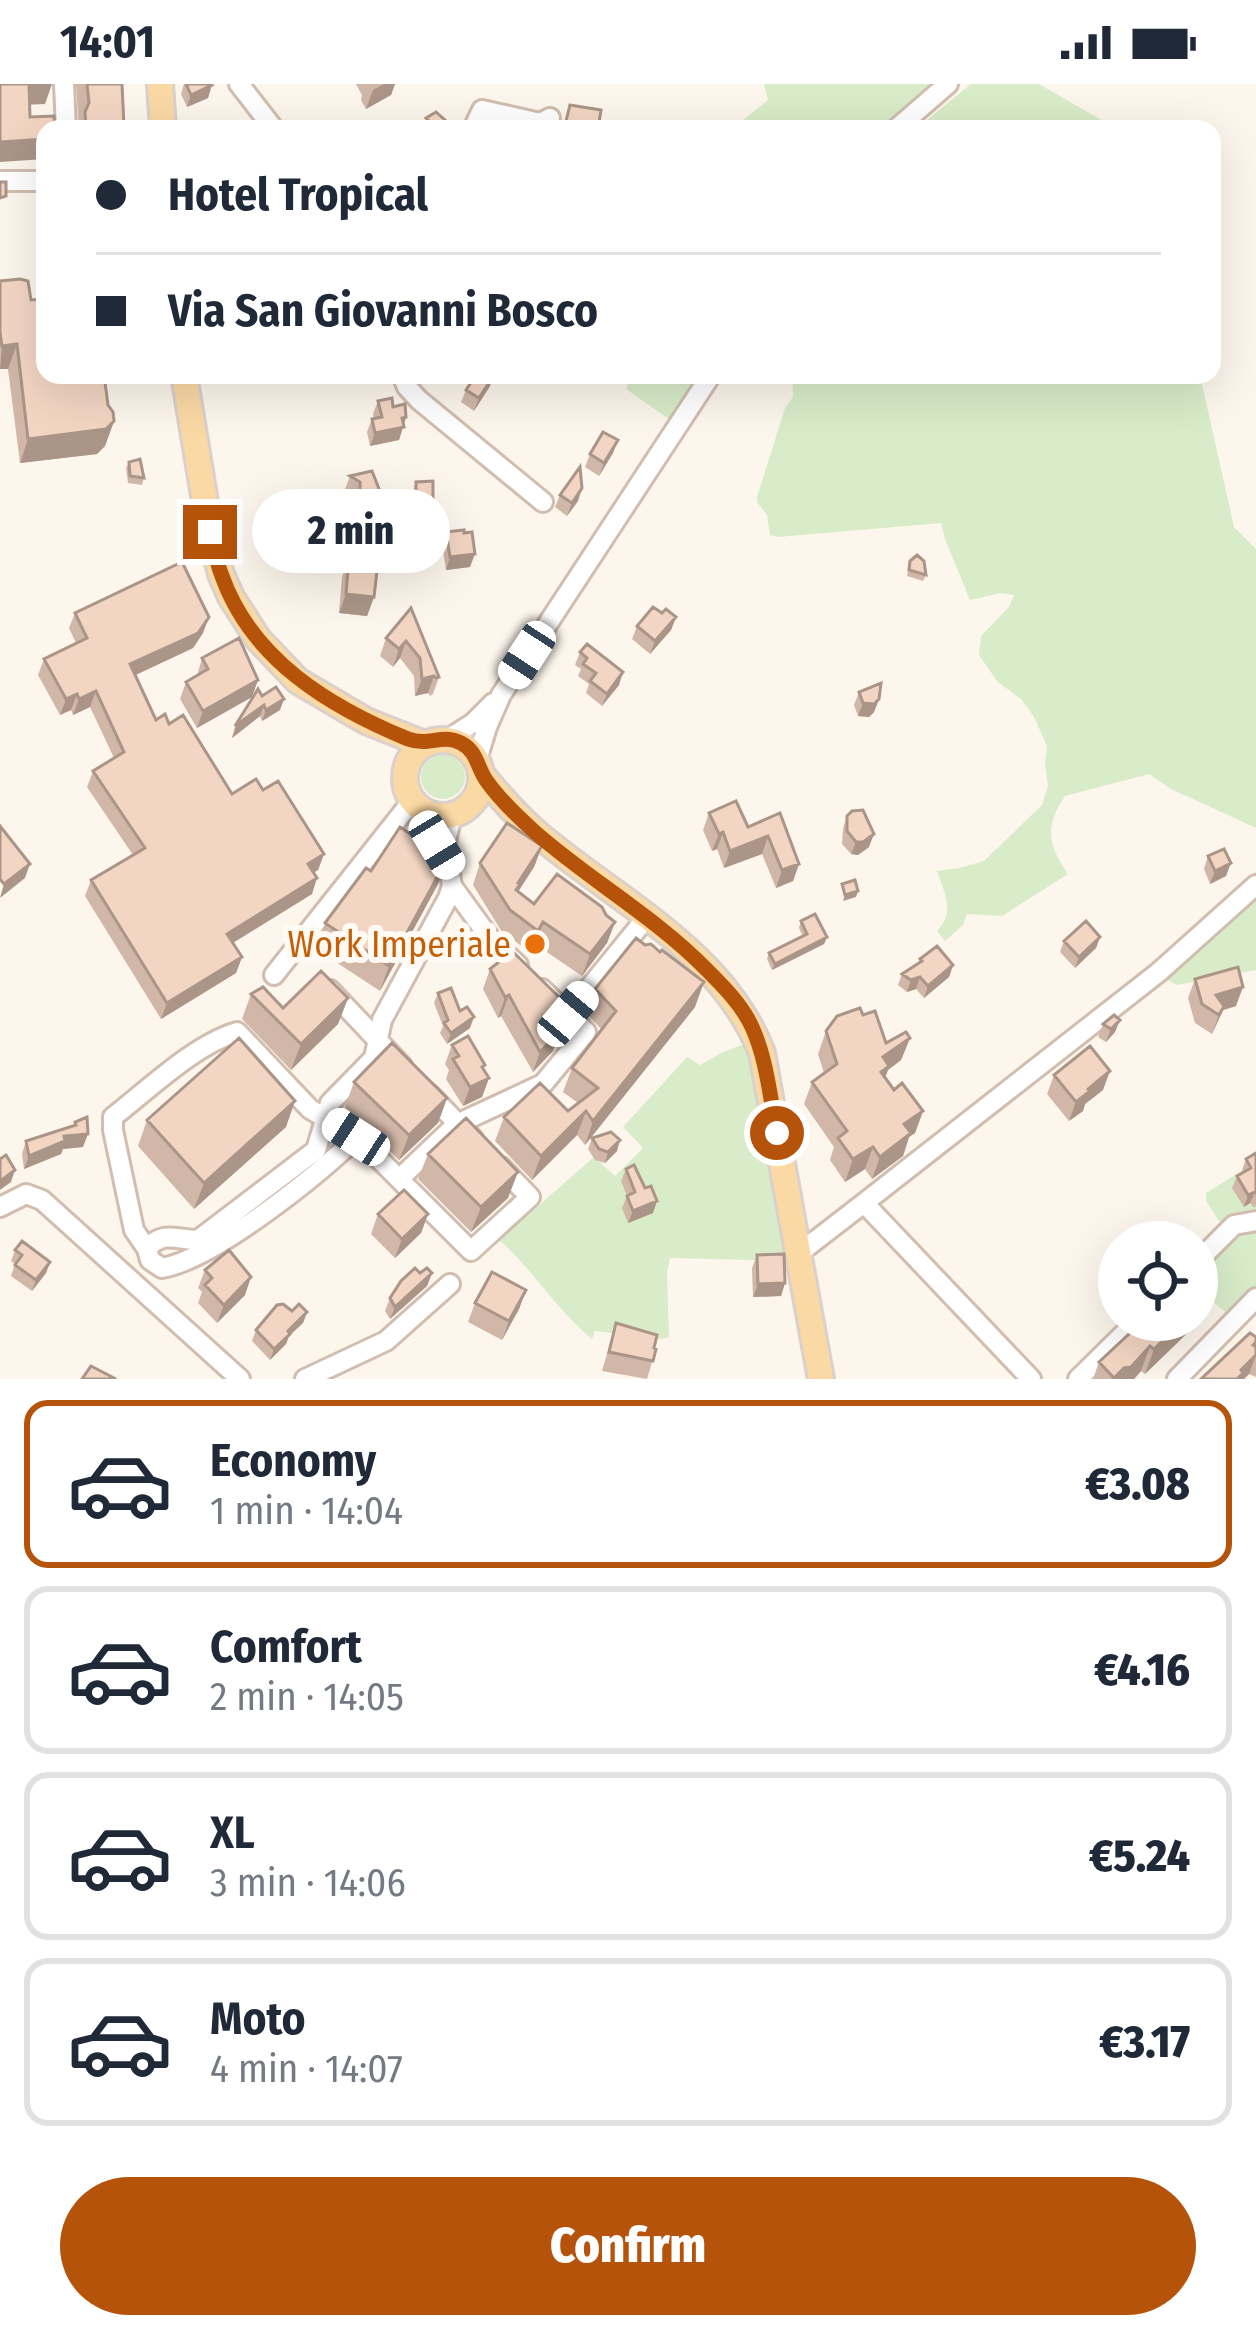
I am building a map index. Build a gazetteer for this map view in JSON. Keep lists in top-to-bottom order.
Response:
{
  "places": ["Work Imperiale"],
  "page": {
    "status": "14:01",
    "banner": ["Hotel Tropical", "Via San Giovanni Bosco"],
    "bubble": "2 min",
    "list": [
      {
        "name": "Economy",
        "note": "1 min · 14:04",
        "value": "€3.08"
      },
      {
        "name": "Comfort",
        "note": "2 min · 14:05",
        "value": "€4.16"
      },
      {
        "name": "XL",
        "note": "3 min · 14:06",
        "value": "€5.24"
      },
      {
        "name": "Moto",
        "note": "4 min · 14:07",
        "value": "€3.17"
      }
    ],
    "buttons": "Confirm"
  }
}
